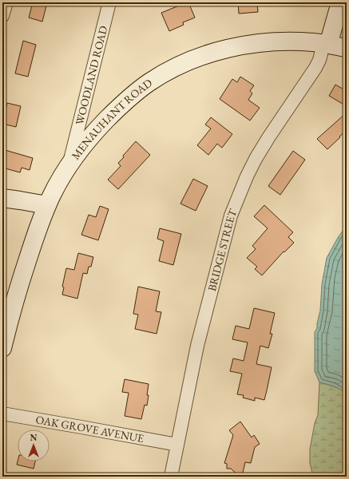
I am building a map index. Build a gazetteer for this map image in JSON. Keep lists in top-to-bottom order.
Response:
{
  "streets": {
    "main road": ["MENAUHANT ROAD"],
    "street": ["WOODLAND ROAD", "BRIDGE STREET", "OAK GROVE AVENUE"]
  },
  "crossings": [
    ["WOODLAND ROAD", "MENAUHANT ROAD"],
    ["MENAUHANT ROAD", "BRIDGE STREET"],
    ["BRIDGE STREET", "OAK GROVE AVENUE"]
  ],
  "north": "top"
}
